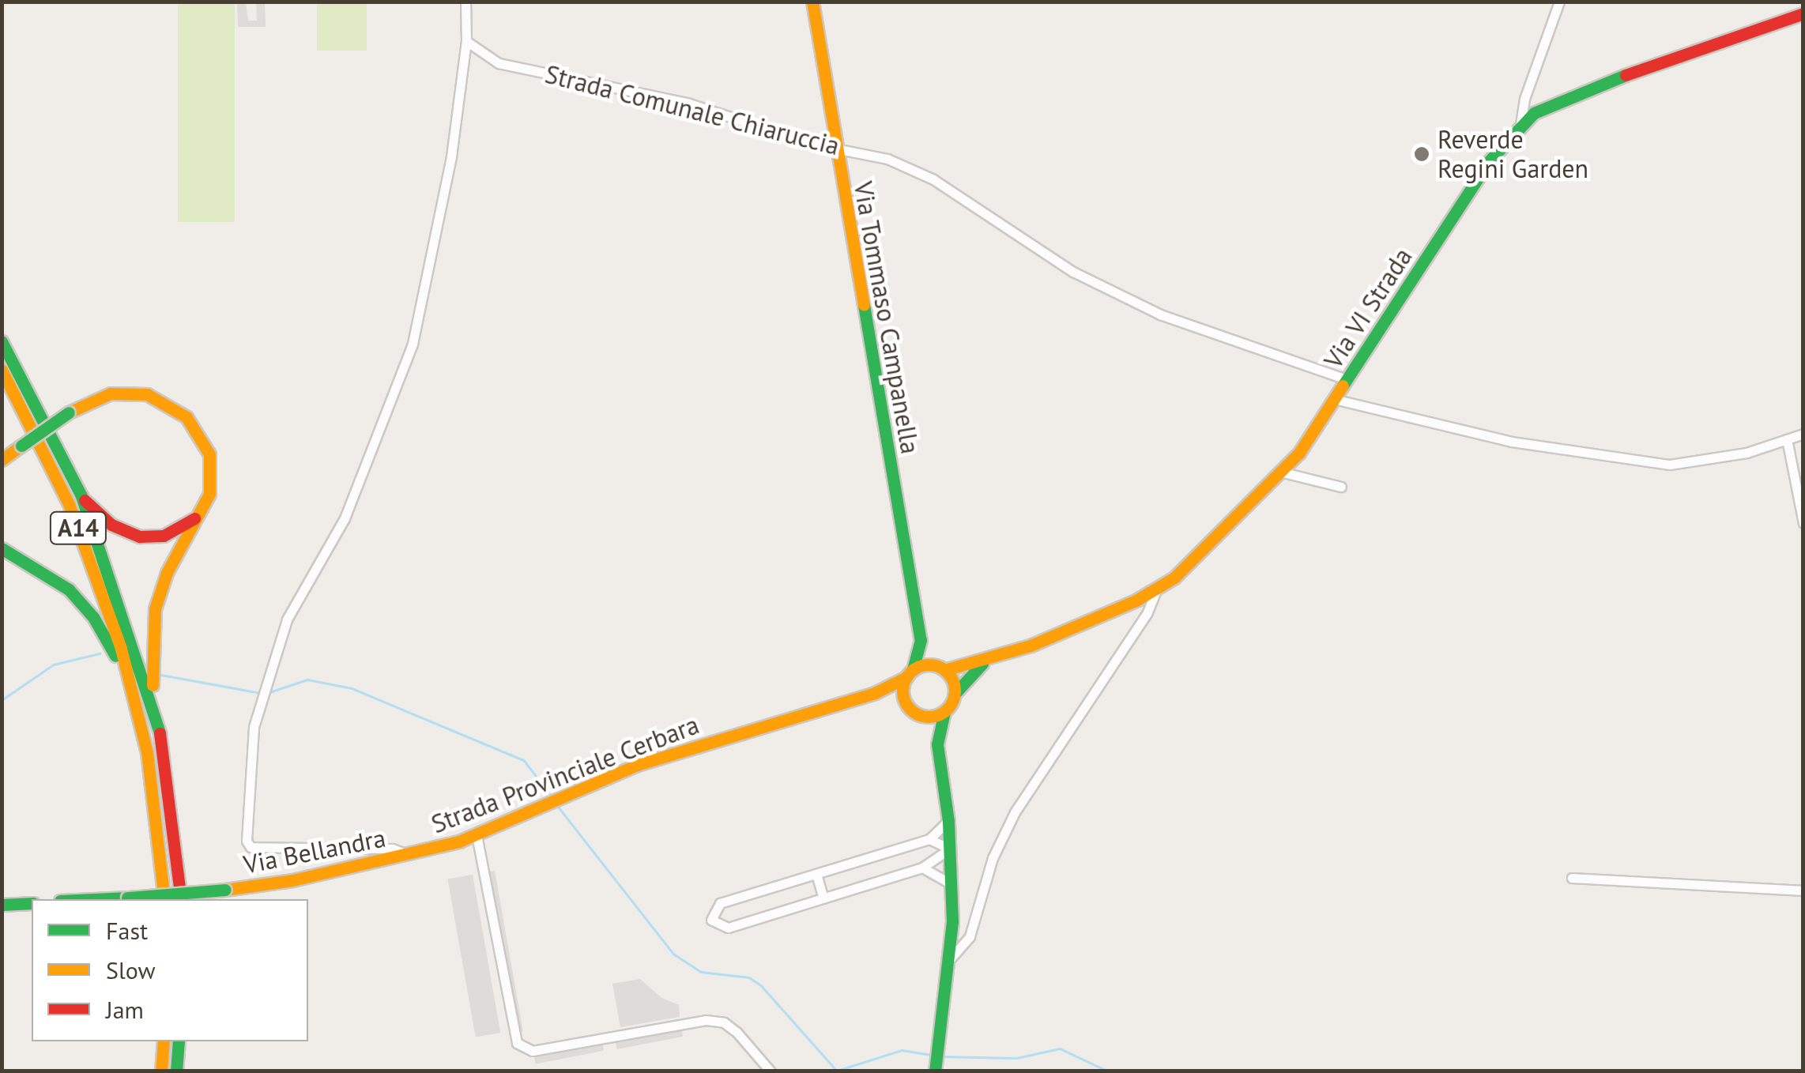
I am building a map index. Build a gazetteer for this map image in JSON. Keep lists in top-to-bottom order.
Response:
{
  "streets": {
    "main road": [
      "Via VI Strada",
      "Via Tommaso Campanella",
      "A14",
      "Strada Provinciale Cerbara",
      "Via Bellandra"
    ],
    "street": ["Strada Comunale Chiaruccia"]
  },
  "crossings": [
    ["Strada Comunale Chiaruccia", "Via VI Strada"],
    ["Strada Comunale Chiaruccia", "Via Tommaso Campanella"],
    ["Strada Comunale Chiaruccia", "Via Bellandra"],
    ["Via VI Strada", "Via Tommaso Campanella"],
    ["Via VI Strada", "Strada Provinciale Cerbara"],
    ["Via Tommaso Campanella", "Strada Provinciale Cerbara"],
    ["Strada Provinciale Cerbara", "Via Bellandra"]
  ],
  "places": ["Reverde Regini Garden"],
  "legend": ["Fast", "Slow", "Jam"]
}
